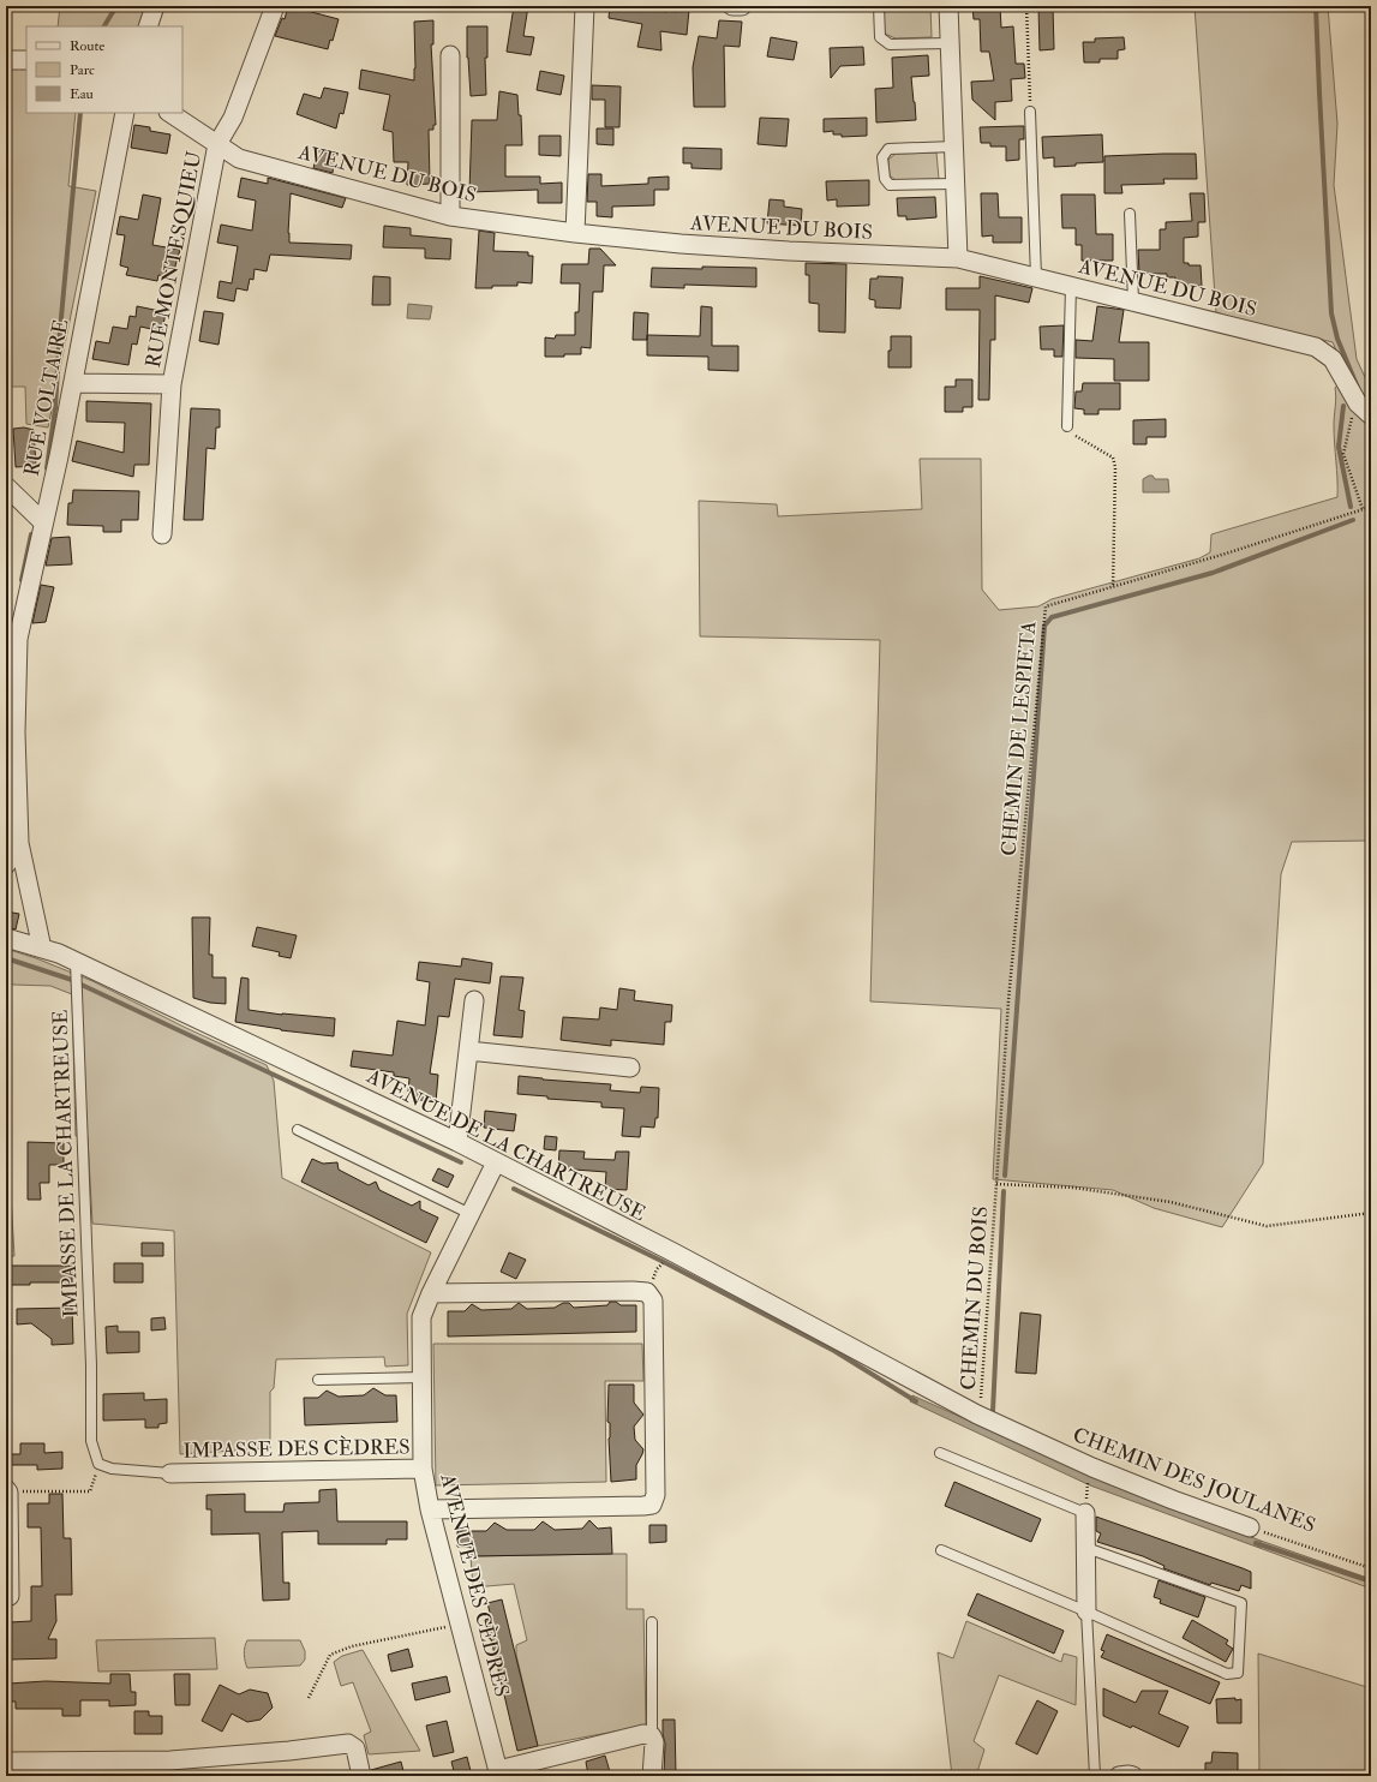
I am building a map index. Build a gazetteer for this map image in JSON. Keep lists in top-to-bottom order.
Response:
{
  "streets": {
    "street": [
      "AVENUE DU BOIS",
      "RUE MONTESQUIEU",
      "RUE VOLTAIRE",
      "AVENUE DE LA CHARTREUSE",
      "IMPASSE DES CÈDRES",
      "CHEMIN DES JOULANES",
      "AVENUE DES CÈDRES"
    ],
    "lane": ["IMPASSE DE LA CHARTREUSE"],
    "path": ["CHEMIN DE LESPIETA", "CHEMIN DU BOIS"]
  },
  "crossings": [
    ["AVENUE DU BOIS", "RUE MONTESQUIEU"],
    ["RUE MONTESQUIEU", "RUE VOLTAIRE"],
    ["RUE VOLTAIRE", "AVENUE DE LA CHARTREUSE"],
    ["CHEMIN DE LESPIETA", "CHEMIN DU BOIS"],
    ["AVENUE DE LA CHARTREUSE", "IMPASSE DE LA CHARTREUSE"],
    ["AVENUE DE LA CHARTREUSE", "CHEMIN DU BOIS"],
    ["AVENUE DE LA CHARTREUSE", "CHEMIN DES JOULANES"],
    ["AVENUE DE LA CHARTREUSE", "AVENUE DES CÈDRES"],
    ["CHEMIN DU BOIS", "CHEMIN DES JOULANES"],
    ["IMPASSE DES CÈDRES", "AVENUE DES CÈDRES"]
  ],
  "legend": ["Route", "Parc", "Eau"]
}
